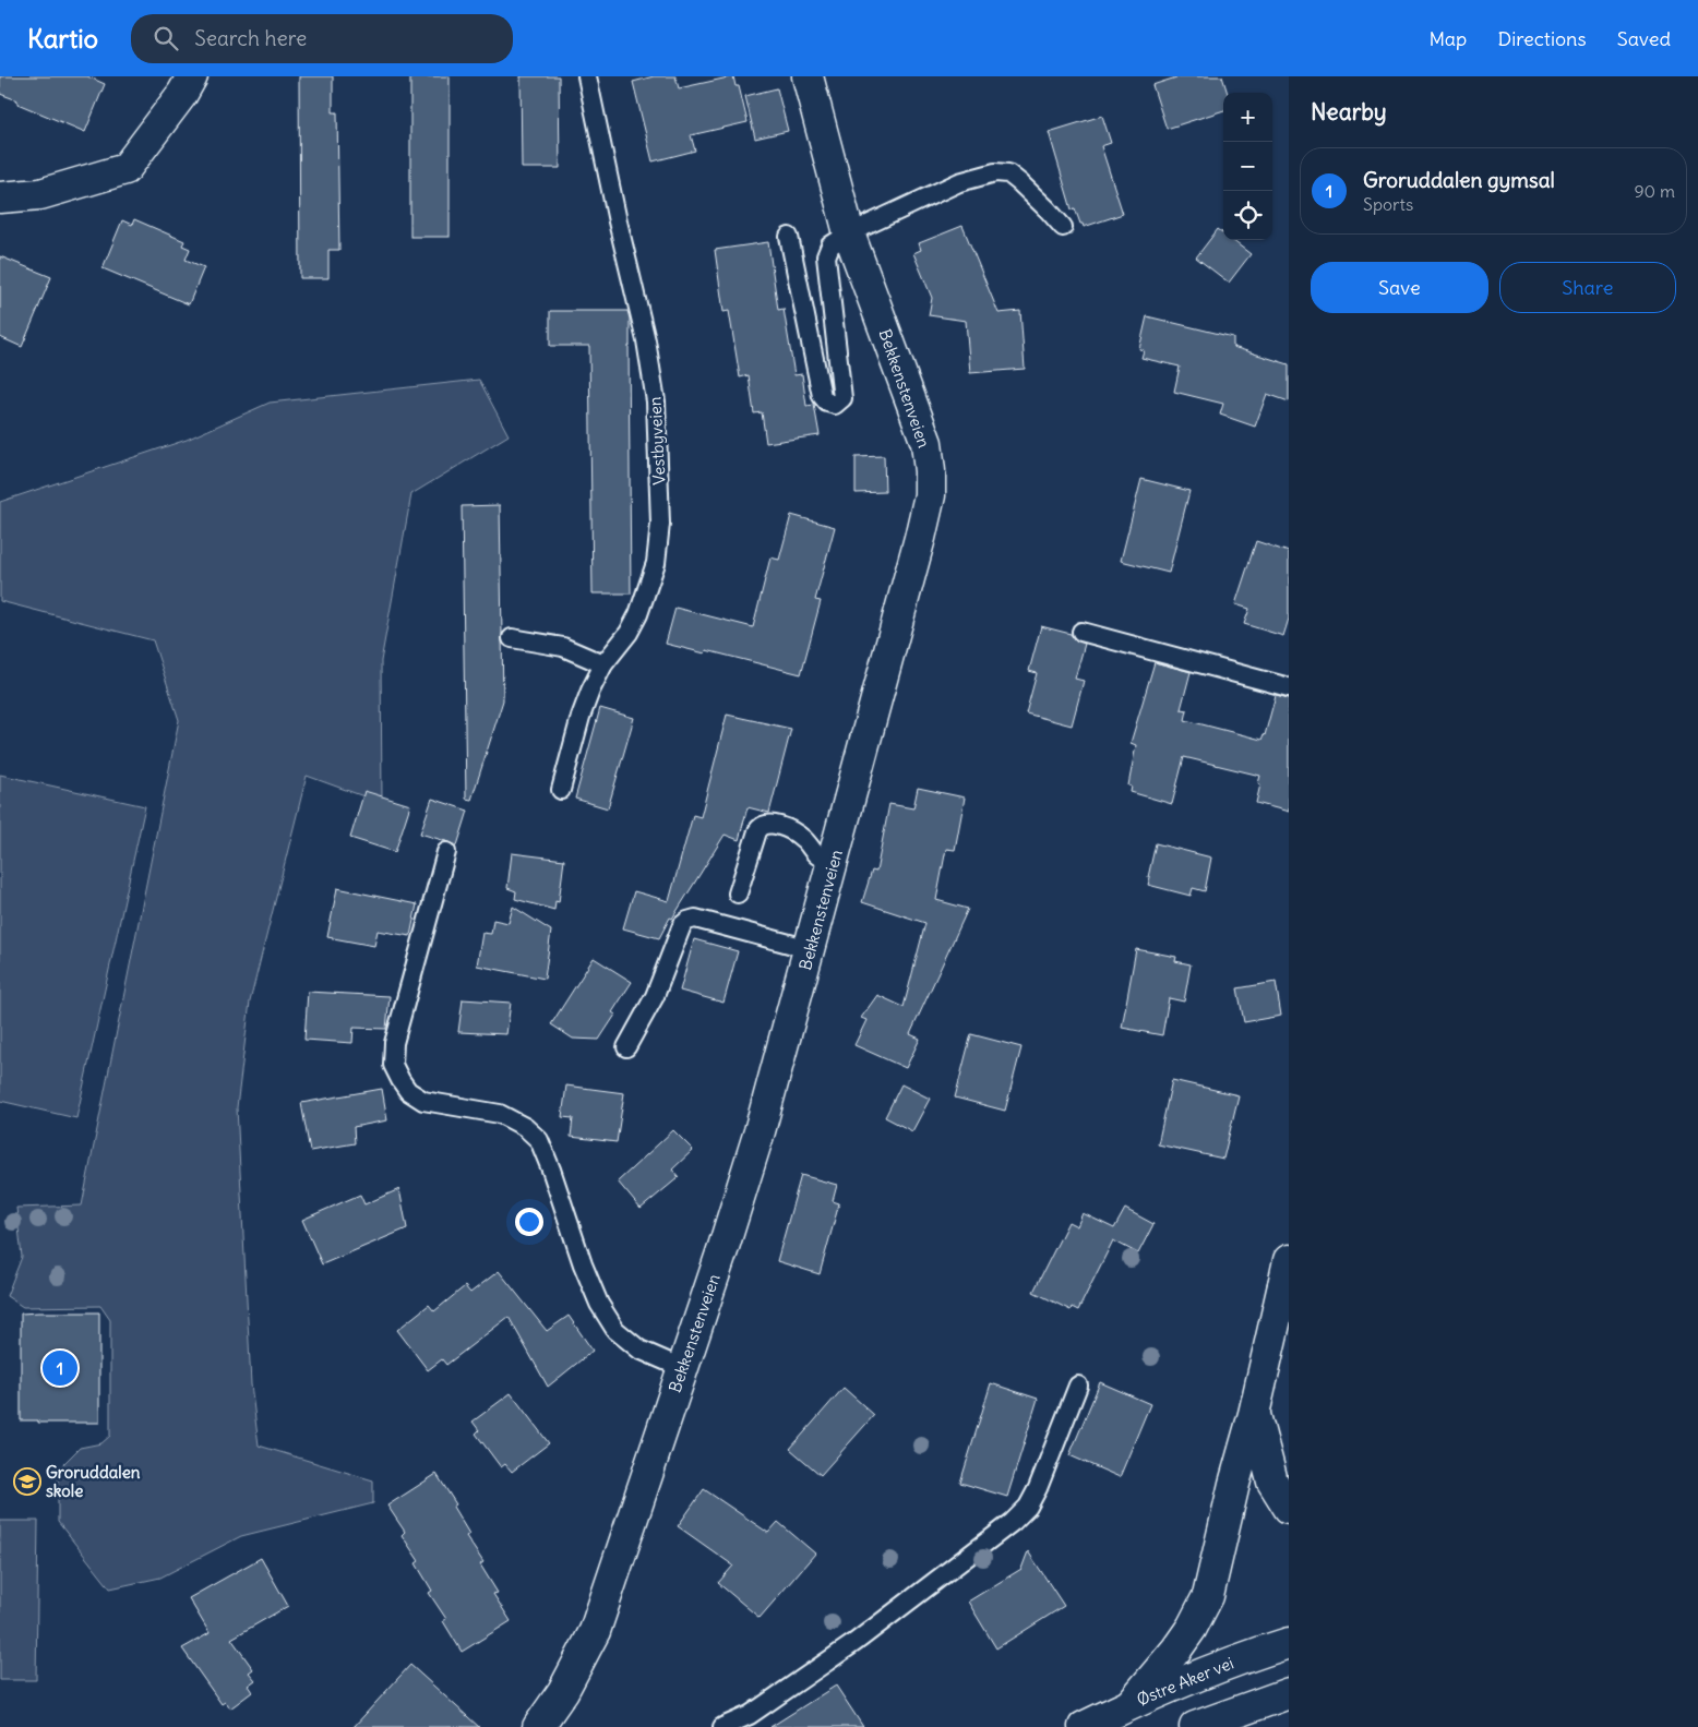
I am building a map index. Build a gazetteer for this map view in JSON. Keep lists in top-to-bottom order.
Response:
{
  "streets": {
    "main road": ["Bekkenstenveien", "Østre Aker vei"],
    "lane": ["Vestbyveien"]
  },
  "places": {
    "school or university": ["Groruddalen skole"]
  },
  "page": {
    "header": "Kartio",
    "search": "Search here",
    "nav": ["Map", "Directions", "Saved"],
    "heading": "Nearby",
    "map_buttons": ["+", "−"],
    "list": [
      {
        "mark": "1",
        "name": "Groruddalen gymsal",
        "note": "Sports",
        "value": "90 m"
      }
    ],
    "buttons": ["Save", "Share"],
    "pins": "1"
  }
}
